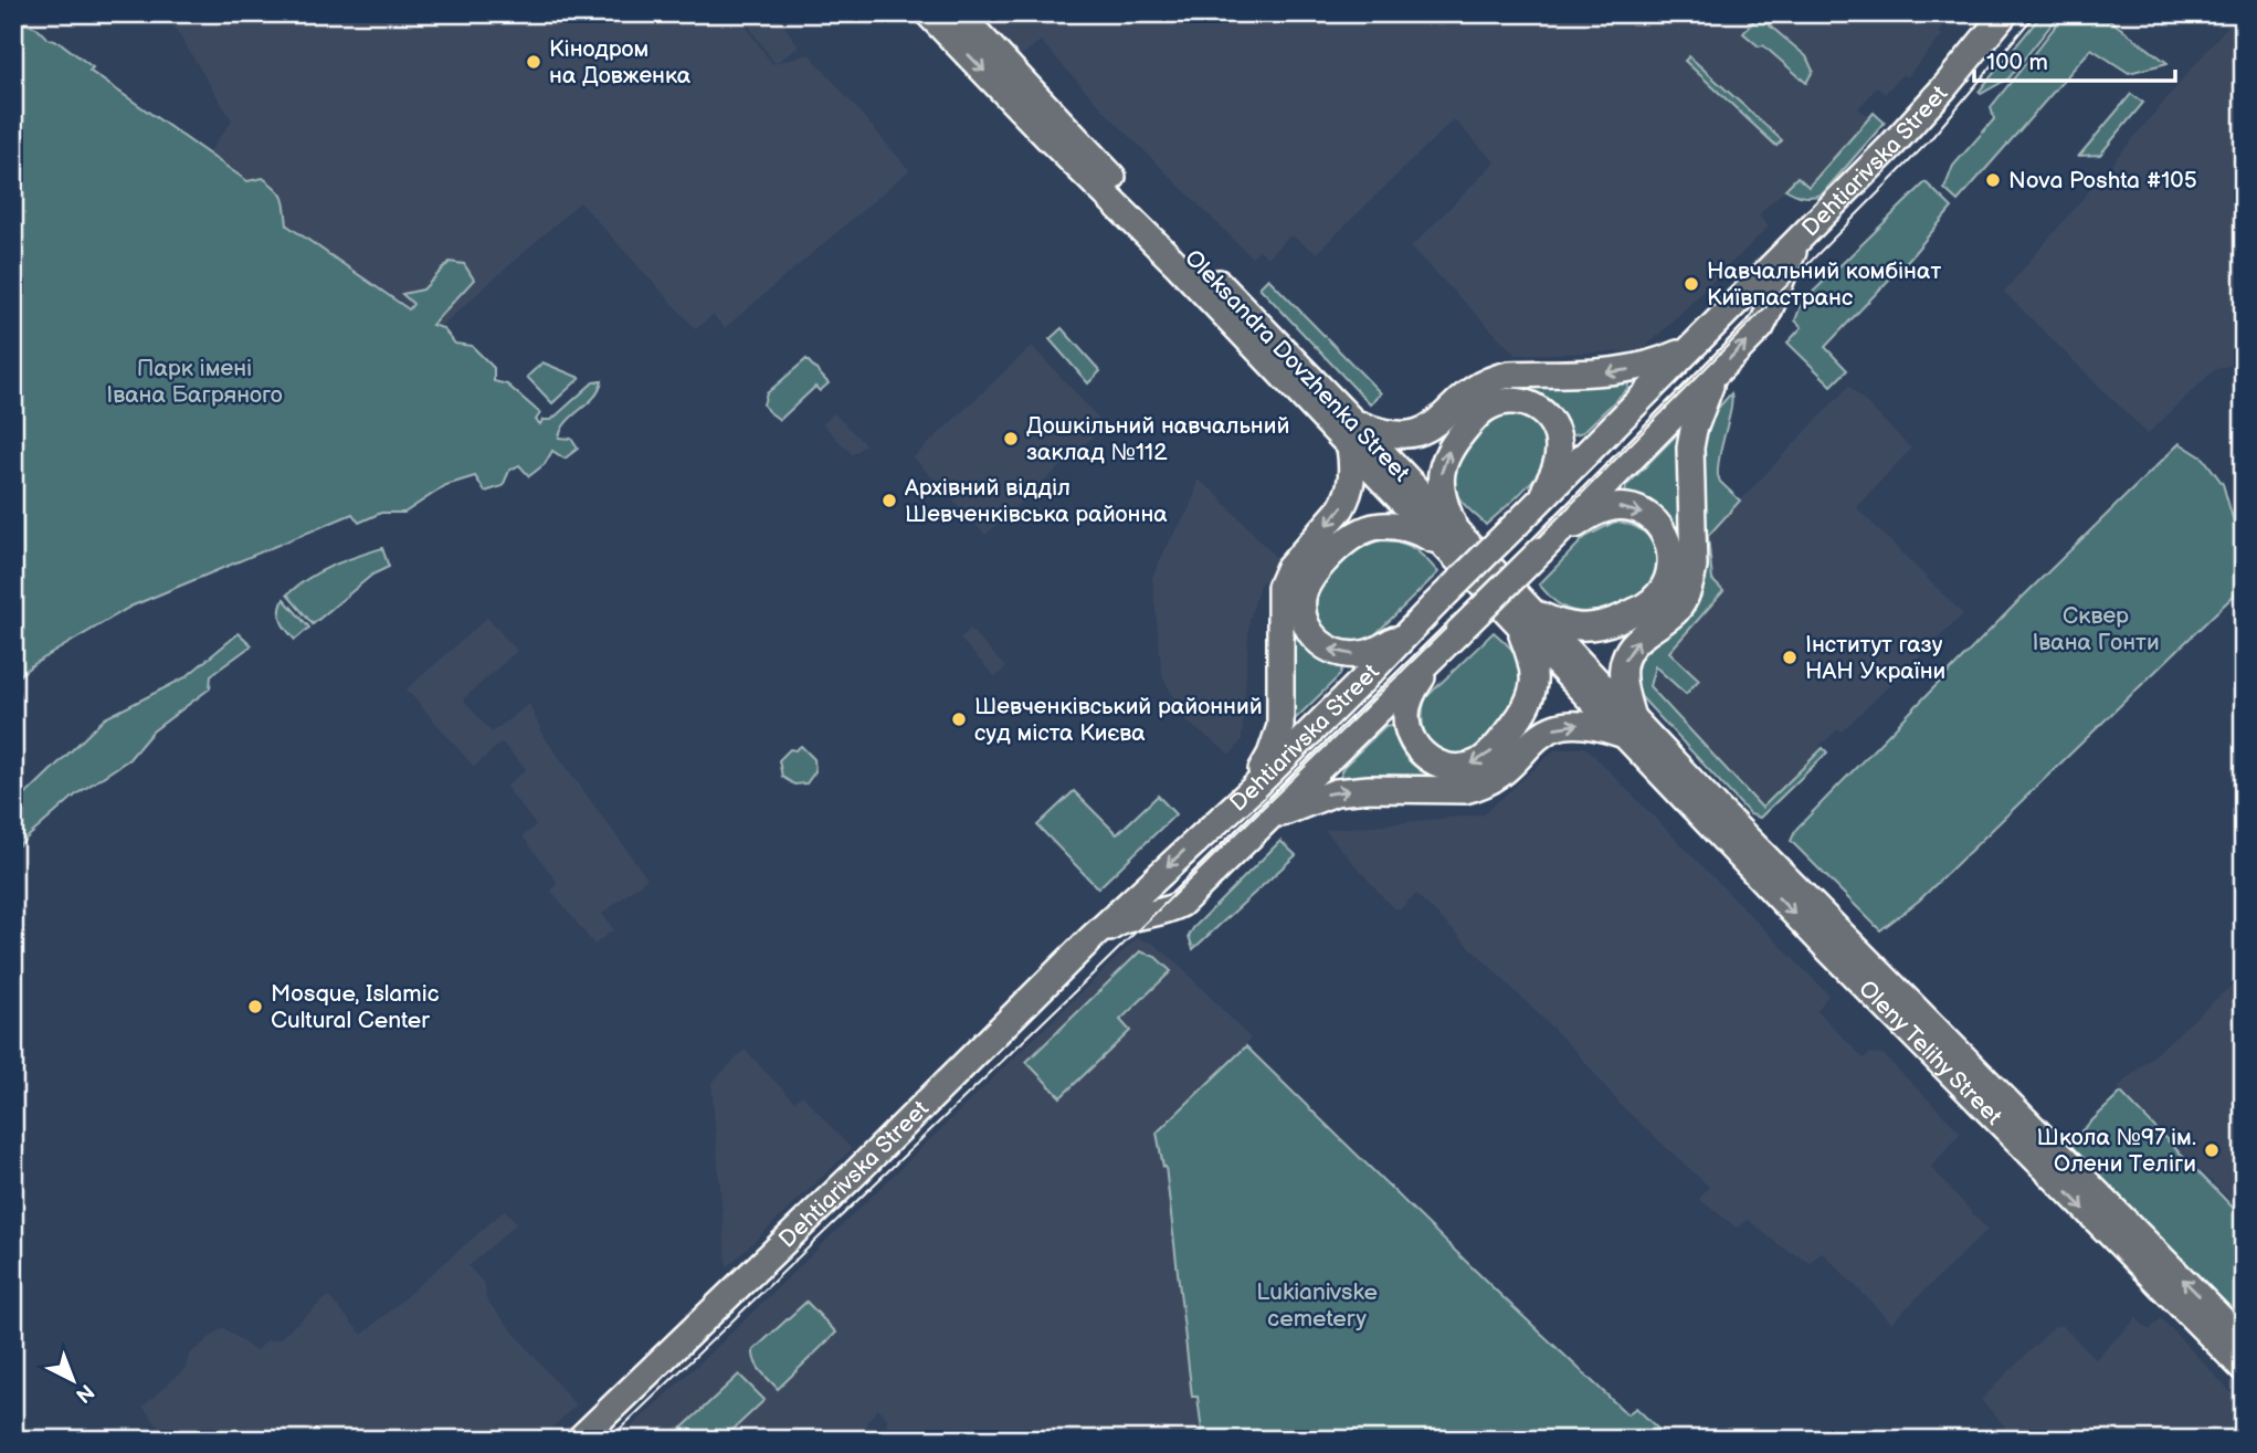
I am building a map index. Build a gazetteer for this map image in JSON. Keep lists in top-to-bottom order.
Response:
{
  "streets": {
    "main road": ["Dehtiarivska Street", "Oleksandra Dovzhenka Street", "Oleny Telihy Street"]
  },
  "crossings": [
    ["Dehtiarivska Street", "Oleksandra Dovzhenka Street"],
    ["Oleksandra Dovzhenka Street", "Oleny Telihy Street"]
  ],
  "parks": ["Парк імені Івана Багряного", "Сквер Івана Гонти", "Lukianivske cemetery"],
  "places": [
    "Кінодром на Довженка",
    "Nova Poshta #105",
    "Навчальний комбінат Київпастранс",
    "Дошкільний навчальний заклад №112",
    "Архівний відділ Шевченківська районна",
    "Інститут газу НАН України",
    "Шевченківський районний суд міста Києва",
    "Mosque, Islamic Cultural Center",
    "Школа №97 ім. Олени Теліги"
  ],
  "scale_bar": "100 m",
  "north": "bottom right"
}
